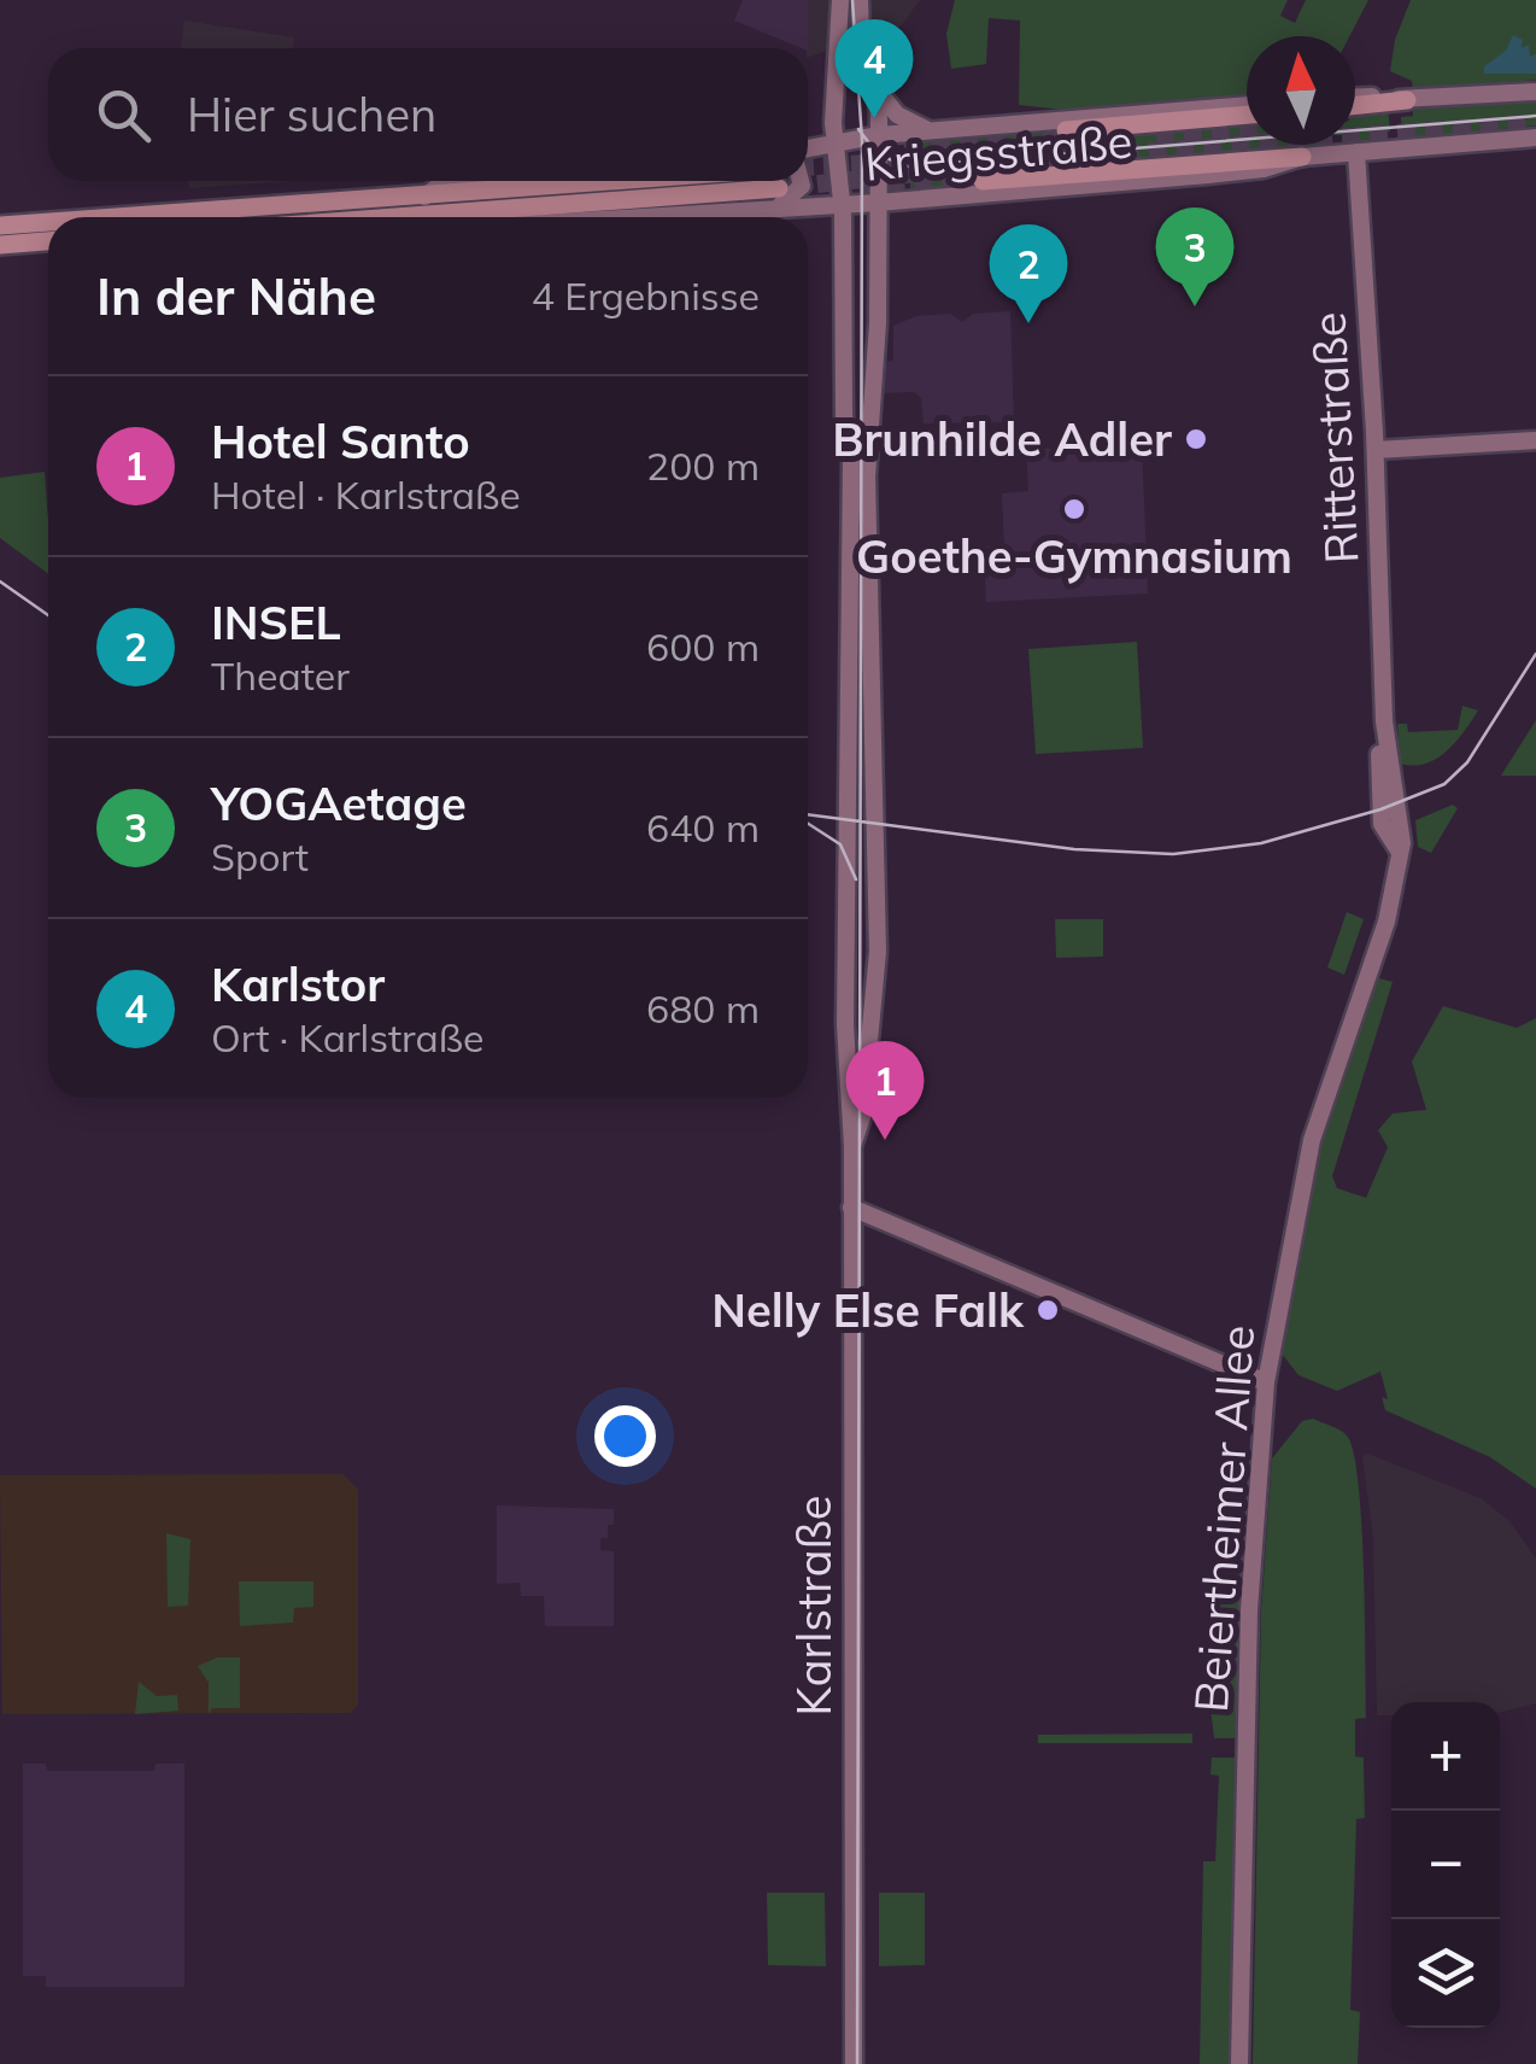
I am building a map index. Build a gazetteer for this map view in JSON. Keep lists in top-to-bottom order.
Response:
{
  "streets": {
    "main road": [
      "Kriegsstraße",
      "Ritterstraße",
      "Beiertheimer Allee",
      "Karlstraße"
    ]
  },
  "crossings": [
    ["Kriegsstraße", "Ritterstraße"],
    ["Kriegsstraße", "Karlstraße"],
    ["Ritterstraße", "Beiertheimer Allee"]
  ],
  "places": ["Brunhilde Adler", "Goethe-Gymnasium", "Nelly Else Falk"],
  "north": "top",
  "page": {
    "pins": [
      "4",
      "3",
      "2",
      "1"
    ],
    "search": "Hier suchen",
    "heading": ["In der Nähe", "4 Ergebnisse"],
    "list": [
      {
        "mark": "1",
        "name": "Hotel Santo",
        "note": "Hotel · Karlstraße",
        "value": "200 m"
      },
      {
        "mark": "2",
        "name": "INSEL",
        "note": "Theater",
        "value": "600 m"
      },
      {
        "mark": "3",
        "name": "YOGAetage",
        "note": "Sport",
        "value": "640 m"
      },
      {
        "mark": "4",
        "name": "Karlstor",
        "note": "Ort · Karlstraße",
        "value": "680 m"
      }
    ],
    "map_buttons": ["+", "−"]
  }
}
